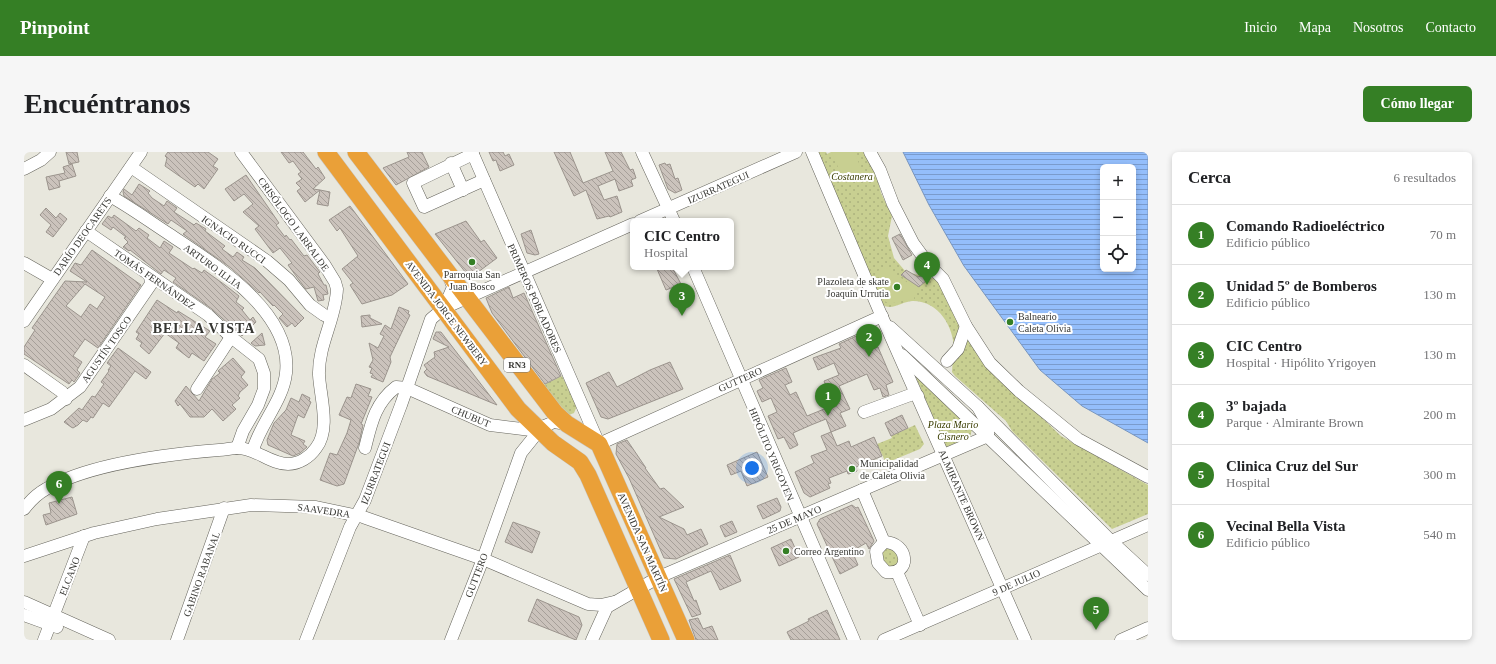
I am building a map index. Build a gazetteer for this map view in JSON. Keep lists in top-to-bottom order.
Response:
{
  "streets": {
    "highway": ["AVENIDA JORGE NEWBERY", "RN3", "AVENIDA SAN MARTÍN"],
    "street": [
      "IZURRATEGUI",
      "CRISÓLOGO LARRALDE",
      "DARÍO DEOCARETS",
      "IGNACIO RUCCI",
      "ARTURO ILLIA",
      "TOMÁS FERNÁNDEZ",
      "PRIMEROS POBLADORES",
      "AGUSTÍN TOSCO",
      "GUTTERO",
      "CHUBUT",
      "HIPÓLITO YRIGOYEN",
      "ALMIRANTE BROWN",
      "SAAVEDRA",
      "25 DE MAYO",
      "GABINO RABANAL",
      "ELCANO",
      "9 DE JULIO"
    ]
  },
  "crossings": [
    ["IZURRATEGUI", "PRIMEROS POBLADORES"],
    ["IZURRATEGUI", "AVENIDA JORGE NEWBERY"],
    ["IZURRATEGUI", "RN3"],
    ["IZURRATEGUI", "CHUBUT"],
    ["IZURRATEGUI", "SAAVEDRA"],
    ["CRISÓLOGO LARRALDE", "IGNACIO RUCCI"],
    ["CRISÓLOGO LARRALDE", "ARTURO ILLIA"],
    ["DARÍO DEOCARETS", "IGNACIO RUCCI"],
    ["DARÍO DEOCARETS", "ARTURO ILLIA"],
    ["DARÍO DEOCARETS", "TOMÁS FERNÁNDEZ"],
    ["TOMÁS FERNÁNDEZ", "AGUSTÍN TOSCO"],
    ["PRIMEROS POBLADORES", "RN3"],
    ["PRIMEROS POBLADORES", "GUTTERO"],
    ["PRIMEROS POBLADORES", "AVENIDA SAN MARTÍN"],
    ["AVENIDA JORGE NEWBERY", "RN3"],
    ["AVENIDA JORGE NEWBERY", "GUTTERO"],
    ["AVENIDA JORGE NEWBERY", "CHUBUT"],
    ["AVENIDA JORGE NEWBERY", "25 DE MAYO"],
    ["RN3", "GUTTERO"],
    ["RN3", "25 DE MAYO"],
    ["RN3", "AVENIDA SAN MARTÍN"],
    ["GUTTERO", "CHUBUT"],
    ["GUTTERO", "HIPÓLITO YRIGOYEN"],
    ["GUTTERO", "ALMIRANTE BROWN"],
    ["GUTTERO", "SAAVEDRA"],
    ["GUTTERO", "AVENIDA SAN MARTÍN"],
    ["HIPÓLITO YRIGOYEN", "25 DE MAYO"],
    ["ALMIRANTE BROWN", "25 DE MAYO"],
    ["ALMIRANTE BROWN", "9 DE JULIO"],
    ["SAAVEDRA", "25 DE MAYO"],
    ["SAAVEDRA", "GABINO RABANAL"],
    ["SAAVEDRA", "ELCANO"],
    ["25 DE MAYO", "AVENIDA SAN MARTÍN"]
  ],
  "districts": ["BELLA VISTA"],
  "parks": ["Costanera", "Plaza Mario Cisnero"],
  "places": [
    "Parroquia San Juan Bosco",
    "Plazoleta de skate Joaquín Urrutia",
    "Balneario Caleta Olivia",
    "Municipalidad de Caleta Olivia",
    "Correo Argentino"
  ],
  "page": {
    "header": "Pinpoint",
    "nav": [
      "Inicio",
      "Mapa",
      "Nosotros",
      "Contacto"
    ],
    "buttons": "Cómo llegar",
    "title": "Encuéntranos",
    "heading": ["Cerca", "6 resultados"],
    "map_buttons": ["+", "−"],
    "list": [
      {
        "mark": "1",
        "name": "Comando Radioeléctrico",
        "note": "Edificio público",
        "value": "70 m"
      },
      {
        "mark": "2",
        "name": "Unidad 5º de Bomberos",
        "note": "Edificio público",
        "value": "130 m"
      },
      {
        "mark": "3",
        "name": "CIC Centro",
        "note": "Hospital · Hipólito Yrigoyen",
        "value": "130 m"
      },
      {
        "mark": "4",
        "name": "3º bajada",
        "note": "Parque · Almirante Brown",
        "value": "200 m"
      },
      {
        "mark": "5",
        "name": "Clinica Cruz del Sur",
        "note": "Hospital",
        "value": "300 m"
      },
      {
        "mark": "6",
        "name": "Vecinal Bella Vista",
        "note": "Edificio público",
        "value": "540 m"
      }
    ],
    "popup": ["CIC Centro", "Hospital"],
    "pins": [
      "4",
      "3",
      "2",
      "1",
      "6",
      "5"
    ]
  }
}
